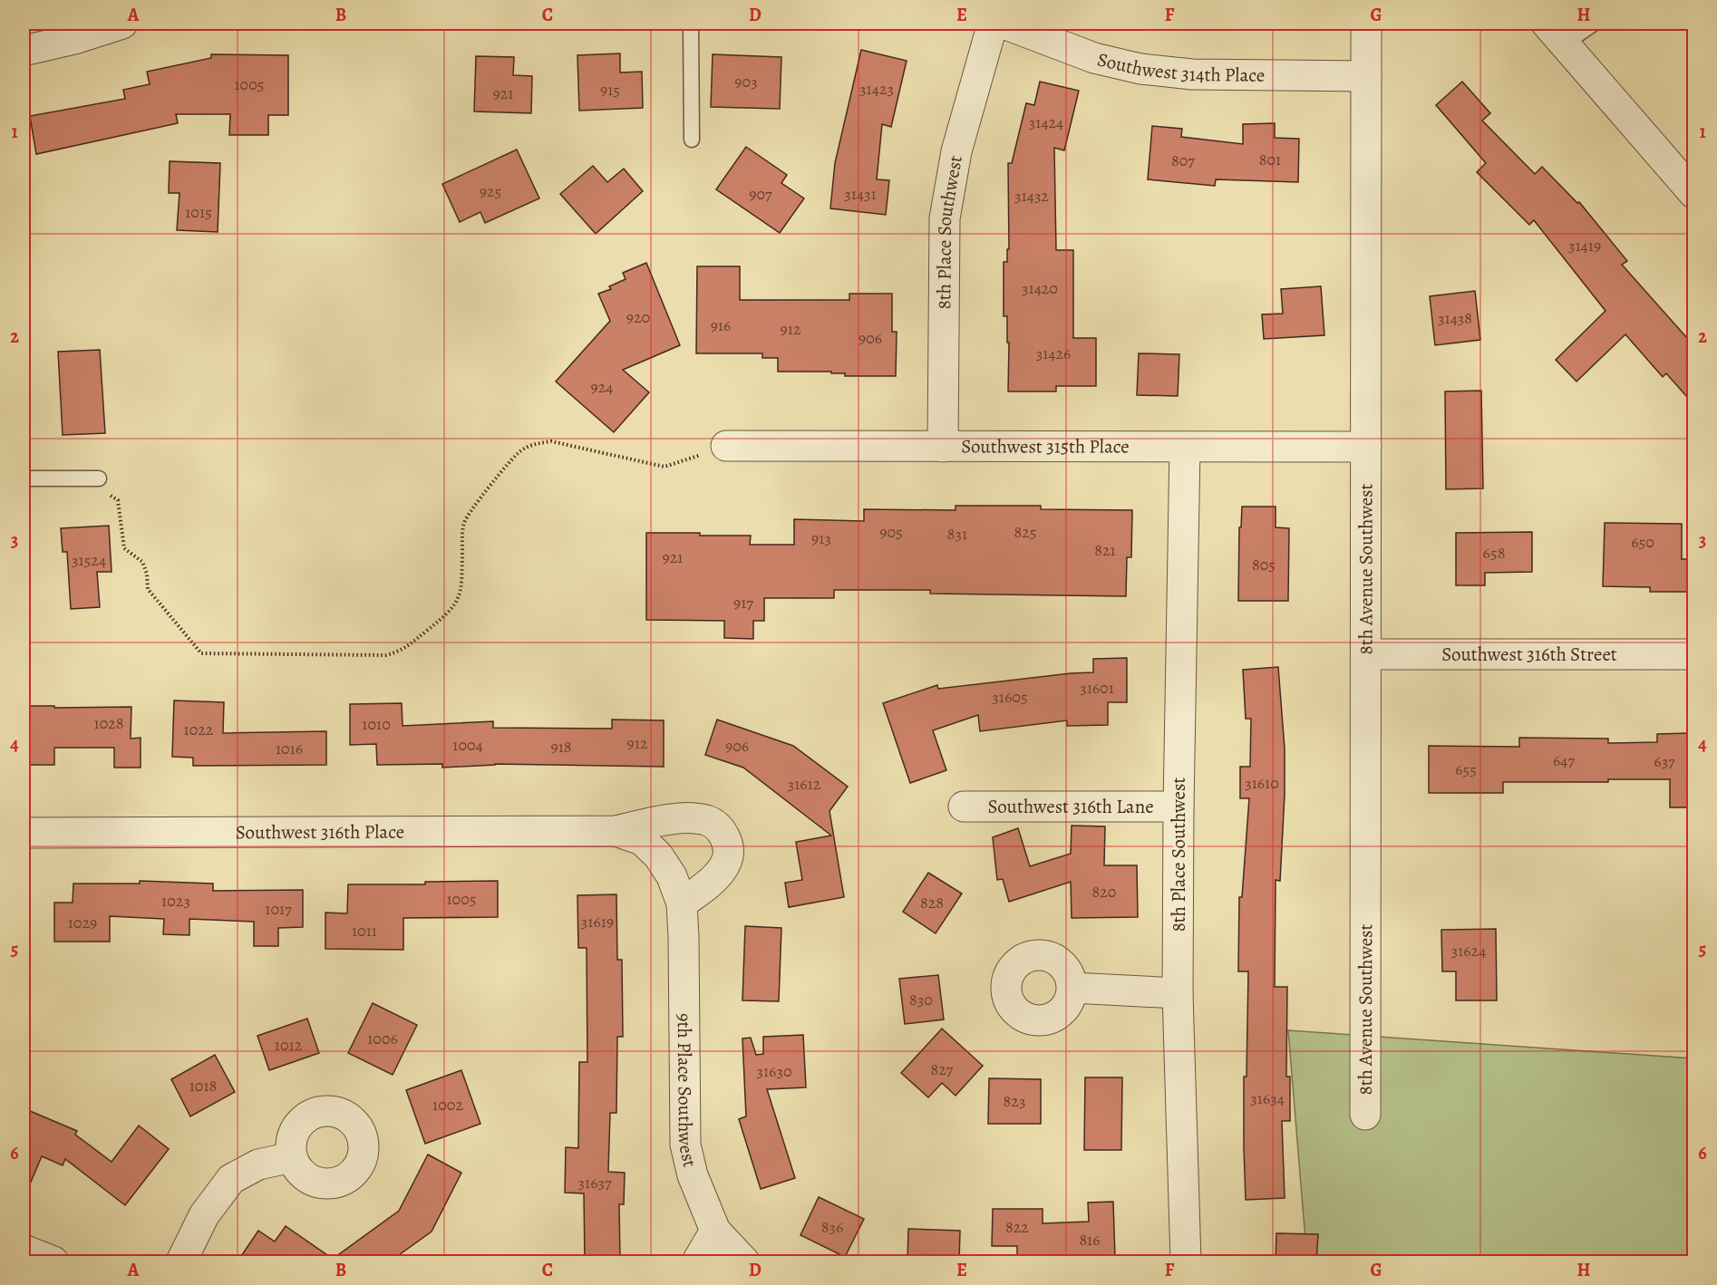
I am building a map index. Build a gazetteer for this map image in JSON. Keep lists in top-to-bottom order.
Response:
{
  "streets": {
    "street": [
      "Southwest 314th Place",
      "8th Place Southwest",
      "Southwest 315th Place",
      "8th Avenue Southwest",
      "Southwest 316th Street",
      "Southwest 316th Lane",
      "Southwest 316th Place",
      "9th Place Southwest"
    ]
  },
  "crossings": [
    ["Southwest 314th Place", "8th Avenue Southwest"],
    ["8th Place Southwest", "Southwest 315th Place"],
    ["8th Place Southwest", "Southwest 316th Lane"],
    ["Southwest 315th Place", "8th Avenue Southwest"],
    ["8th Avenue Southwest", "Southwest 316th Street"],
    ["Southwest 316th Place", "9th Place Southwest"]
  ],
  "house_numbers": [
    "903",
    "1005",
    "31423",
    "915",
    "921",
    "31424",
    "801",
    "807",
    "925",
    "907",
    "31431",
    "31432",
    "1015",
    "31419",
    "31420",
    "920",
    "31438",
    "916",
    "912",
    "906",
    "31426",
    "924",
    "905",
    "825",
    "831",
    "913",
    "650",
    "821",
    "658",
    "921",
    "31524",
    "805",
    "917",
    "31601",
    "31605",
    "1028",
    "1010",
    "1022",
    "912",
    "1004",
    "906",
    "918",
    "1016",
    "647",
    "637",
    "655",
    "31610",
    "31612",
    "820",
    "1005",
    "1023",
    "828",
    "1017",
    "31619",
    "1029",
    "1011",
    "31624",
    "830",
    "1006",
    "1012",
    "827",
    "31630",
    "1018",
    "31634",
    "823",
    "1002",
    "31637",
    "836",
    "822",
    "816"
  ],
  "grid": {
    "columns": [
      "A",
      "B",
      "C",
      "D",
      "E",
      "F",
      "G",
      "H"
    ],
    "rows": [
      "1",
      "2",
      "3",
      "4",
      "5",
      "6"
    ]
  }
}
